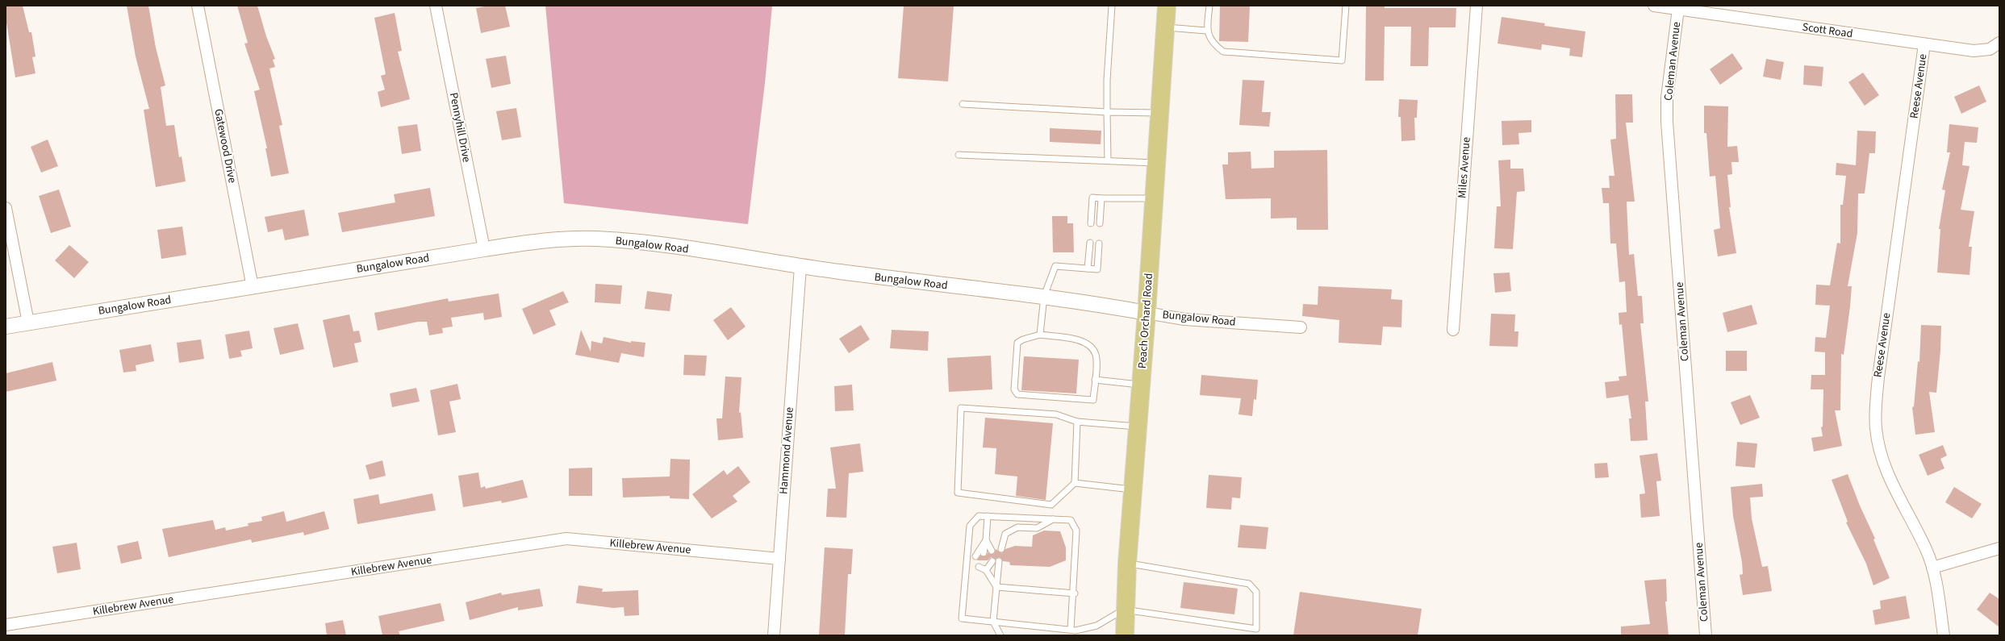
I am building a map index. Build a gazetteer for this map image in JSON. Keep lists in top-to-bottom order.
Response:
{
  "streets": {
    "main road": ["Peach Orchard Road"],
    "street": [
      "Scott Road",
      "Coleman Avenue",
      "Reese Avenue",
      "Pennyhill Drive",
      "Gatewood Drive",
      "Miles Avenue",
      "Bungalow Road",
      "Hammond Avenue",
      "Killebrew Avenue"
    ]
  },
  "crossings": [
    ["Scott Road", "Coleman Avenue"],
    ["Scott Road", "Reese Avenue"],
    ["Pennyhill Drive", "Bungalow Road"],
    ["Gatewood Drive", "Bungalow Road"],
    ["Bungalow Road", "Peach Orchard Road"],
    ["Bungalow Road", "Hammond Avenue"],
    ["Hammond Avenue", "Killebrew Avenue"]
  ]
}
